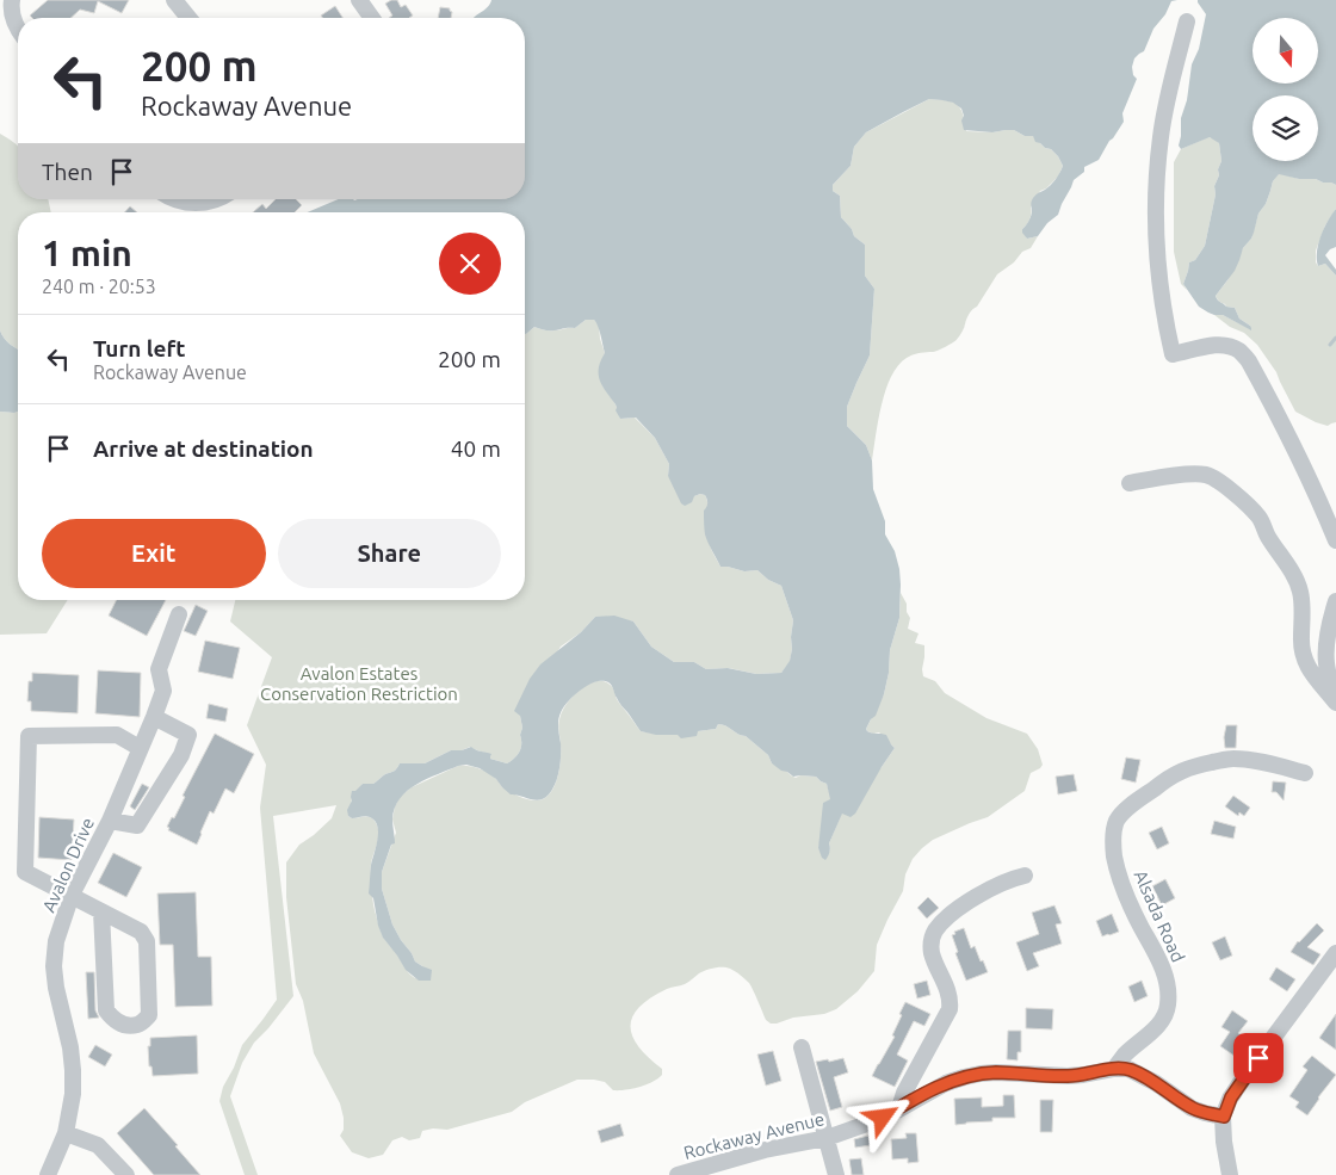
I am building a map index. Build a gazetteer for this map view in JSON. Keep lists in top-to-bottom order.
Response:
{
  "streets": {
    "street": ["Avalon Drive", "Alsada Road", "Rockaway Avenue"]
  },
  "crossings": [
    ["Alsada Road", "Rockaway Avenue"]
  ],
  "parks": ["Avalon Estates Conservation Restriction"],
  "north": "bottom",
  "page": {
    "turn": ["200 m", "Rockaway Avenue"],
    "then": "Then",
    "heading": ["1 min", "240 m · 20:53"],
    "list": [
      {
        "name": "Turn left",
        "note": "Rockaway Avenue",
        "value": "200 m"
      },
      {
        "name": "Arrive at destination",
        "value": "40 m"
      }
    ],
    "buttons": ["Exit", "Share"]
  }
}
